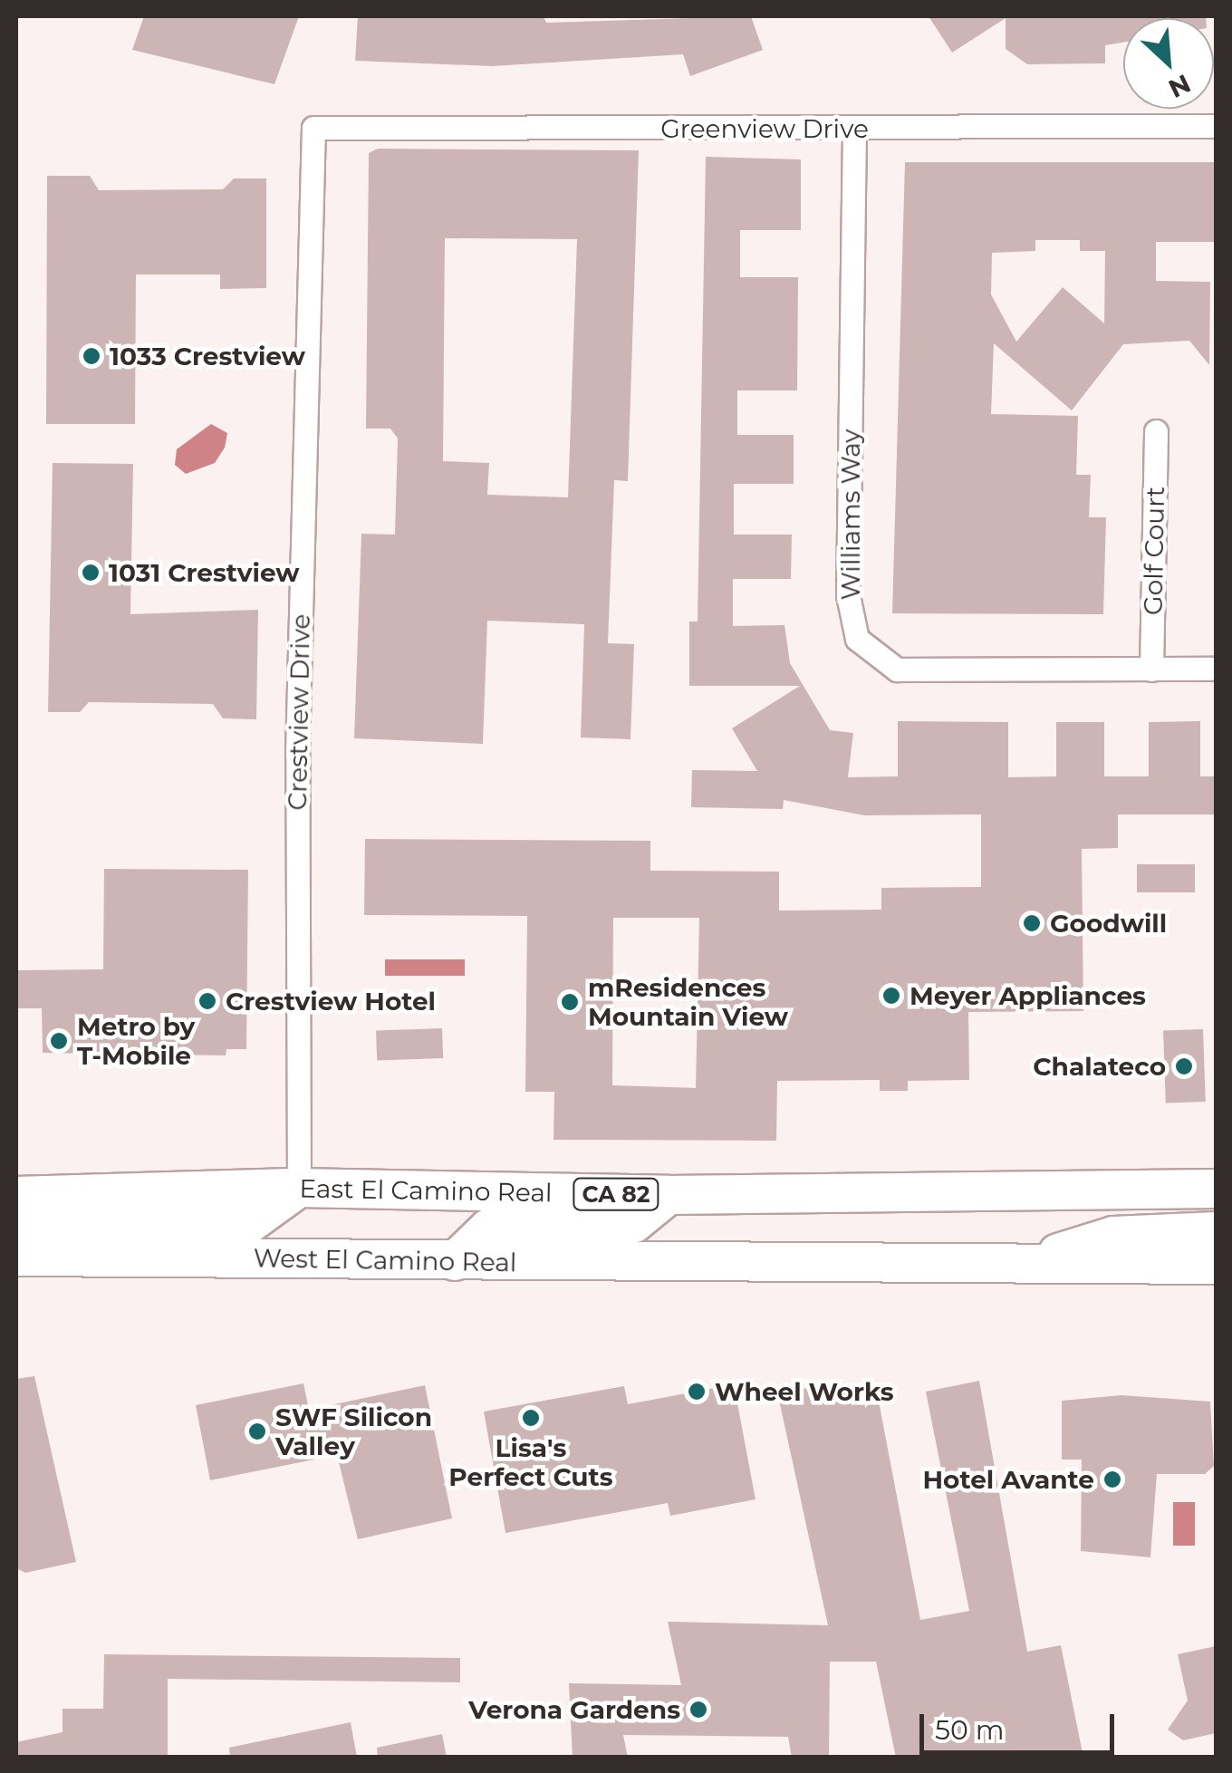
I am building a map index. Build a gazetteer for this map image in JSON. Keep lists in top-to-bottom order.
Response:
{
  "streets": {
    "main road": ["East El Camino Real", "CA 82", "West El Camino Real"],
    "street": [
      "Greenview Drive",
      "Williams Way",
      "Golf Court",
      "Crestview Drive"
    ]
  },
  "crossings": [
    ["Greenview Drive", "Williams Way"],
    ["Greenview Drive", "Crestview Drive"],
    ["Williams Way", "Golf Court"],
    ["Crestview Drive", "East El Camino Real"]
  ],
  "places": [
    "1033 Crestview",
    "1031 Crestview",
    "Goodwill",
    "Meyer Appliances",
    "Crestview Hotel",
    "mResidences Mountain View",
    "Metro by T-Mobile",
    "Chalateco",
    "Wheel Works",
    "Lisa's Perfect Cuts",
    "SWF Silicon Valley",
    "Hotel Avante",
    "Verona Gardens"
  ],
  "scale_bar": "50 m",
  "north": "bottom right"
}
